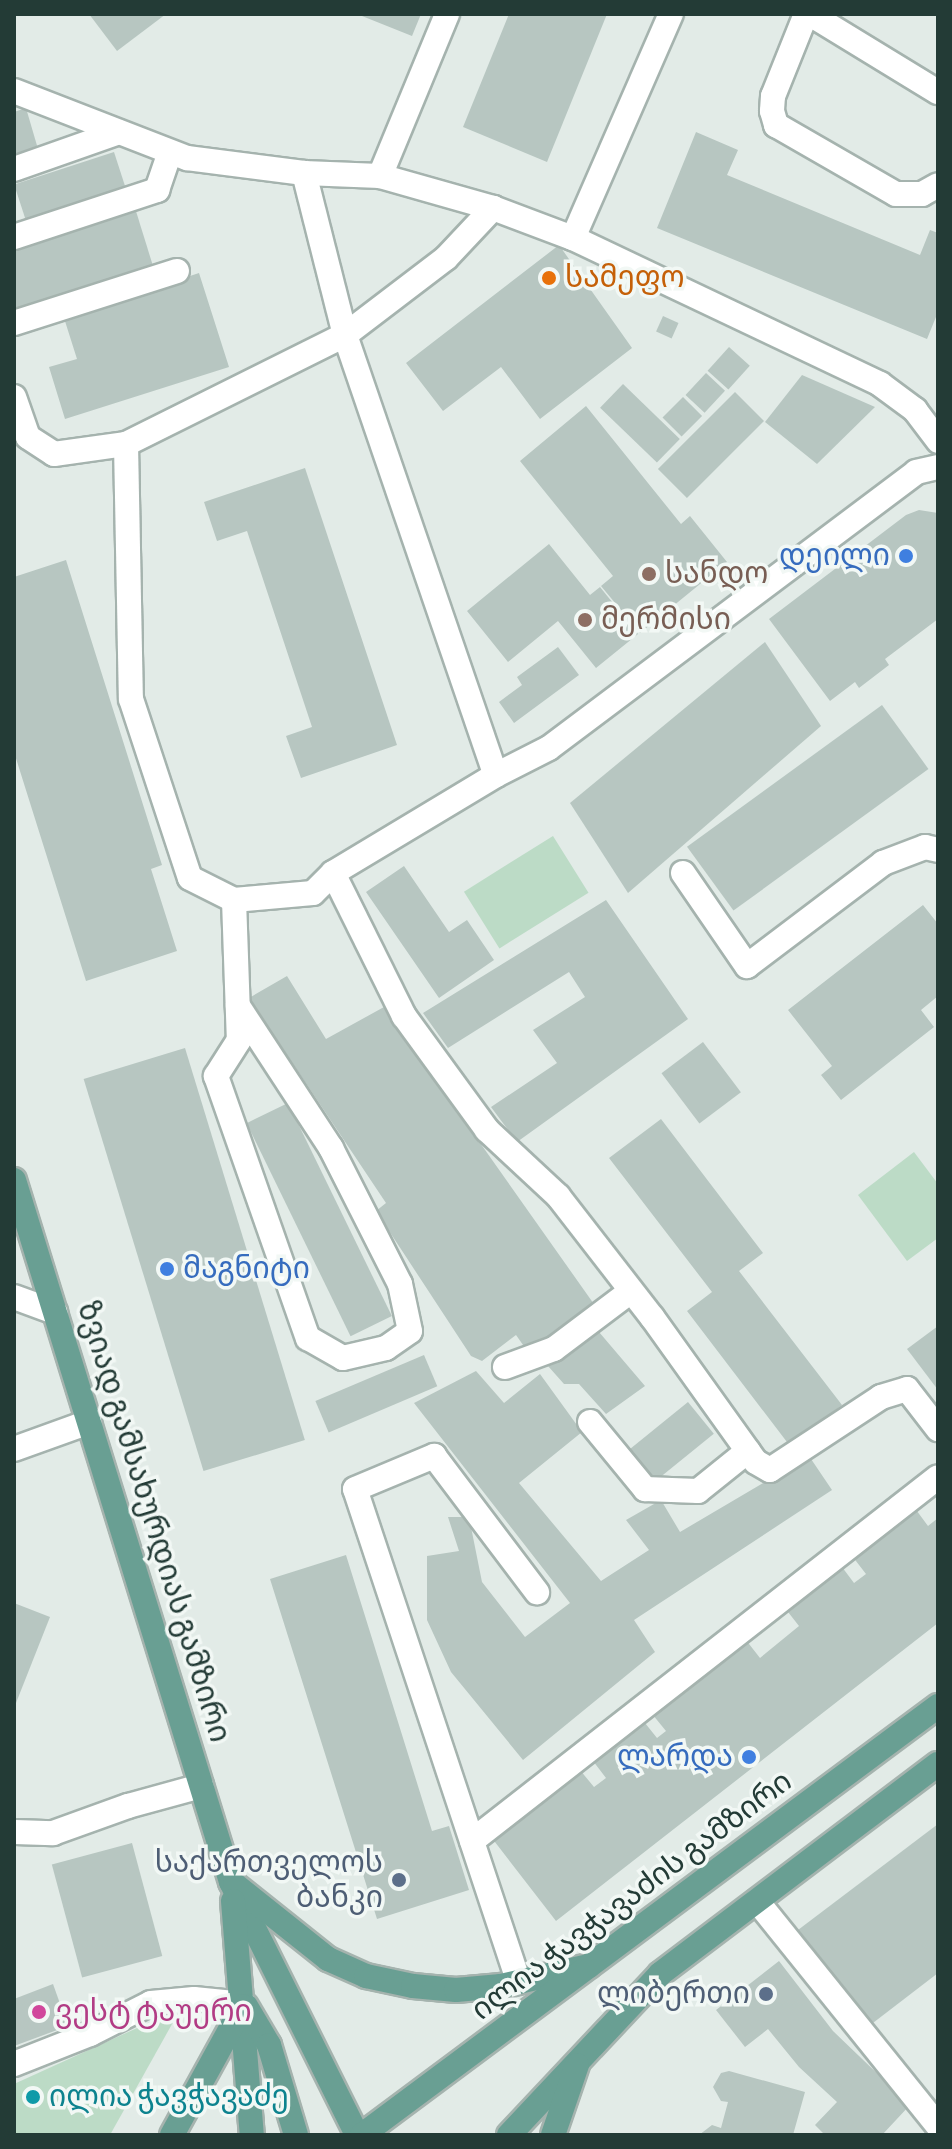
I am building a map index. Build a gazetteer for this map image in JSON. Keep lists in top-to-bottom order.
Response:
{
  "streets": {
    "main road": ["ზვიად გამსახურდიას გამზირი", "ილია ჭავჭავაძის გამზირი"]
  },
  "crossings": [
    ["ზვიად გამსახურდიას გამზირი", "ილია ჭავჭავაძის გამზირი"]
  ],
  "places": [
    "სამეფო",
    "დეილი",
    "სანდო",
    "მერმისი",
    "მაგნიტი",
    "ლარდა",
    "საქართველოს ბანკი",
    "ლიბერთი",
    "ვესტ ტაუერი",
    "ილია ჭავჭავაძე"
  ]
}
